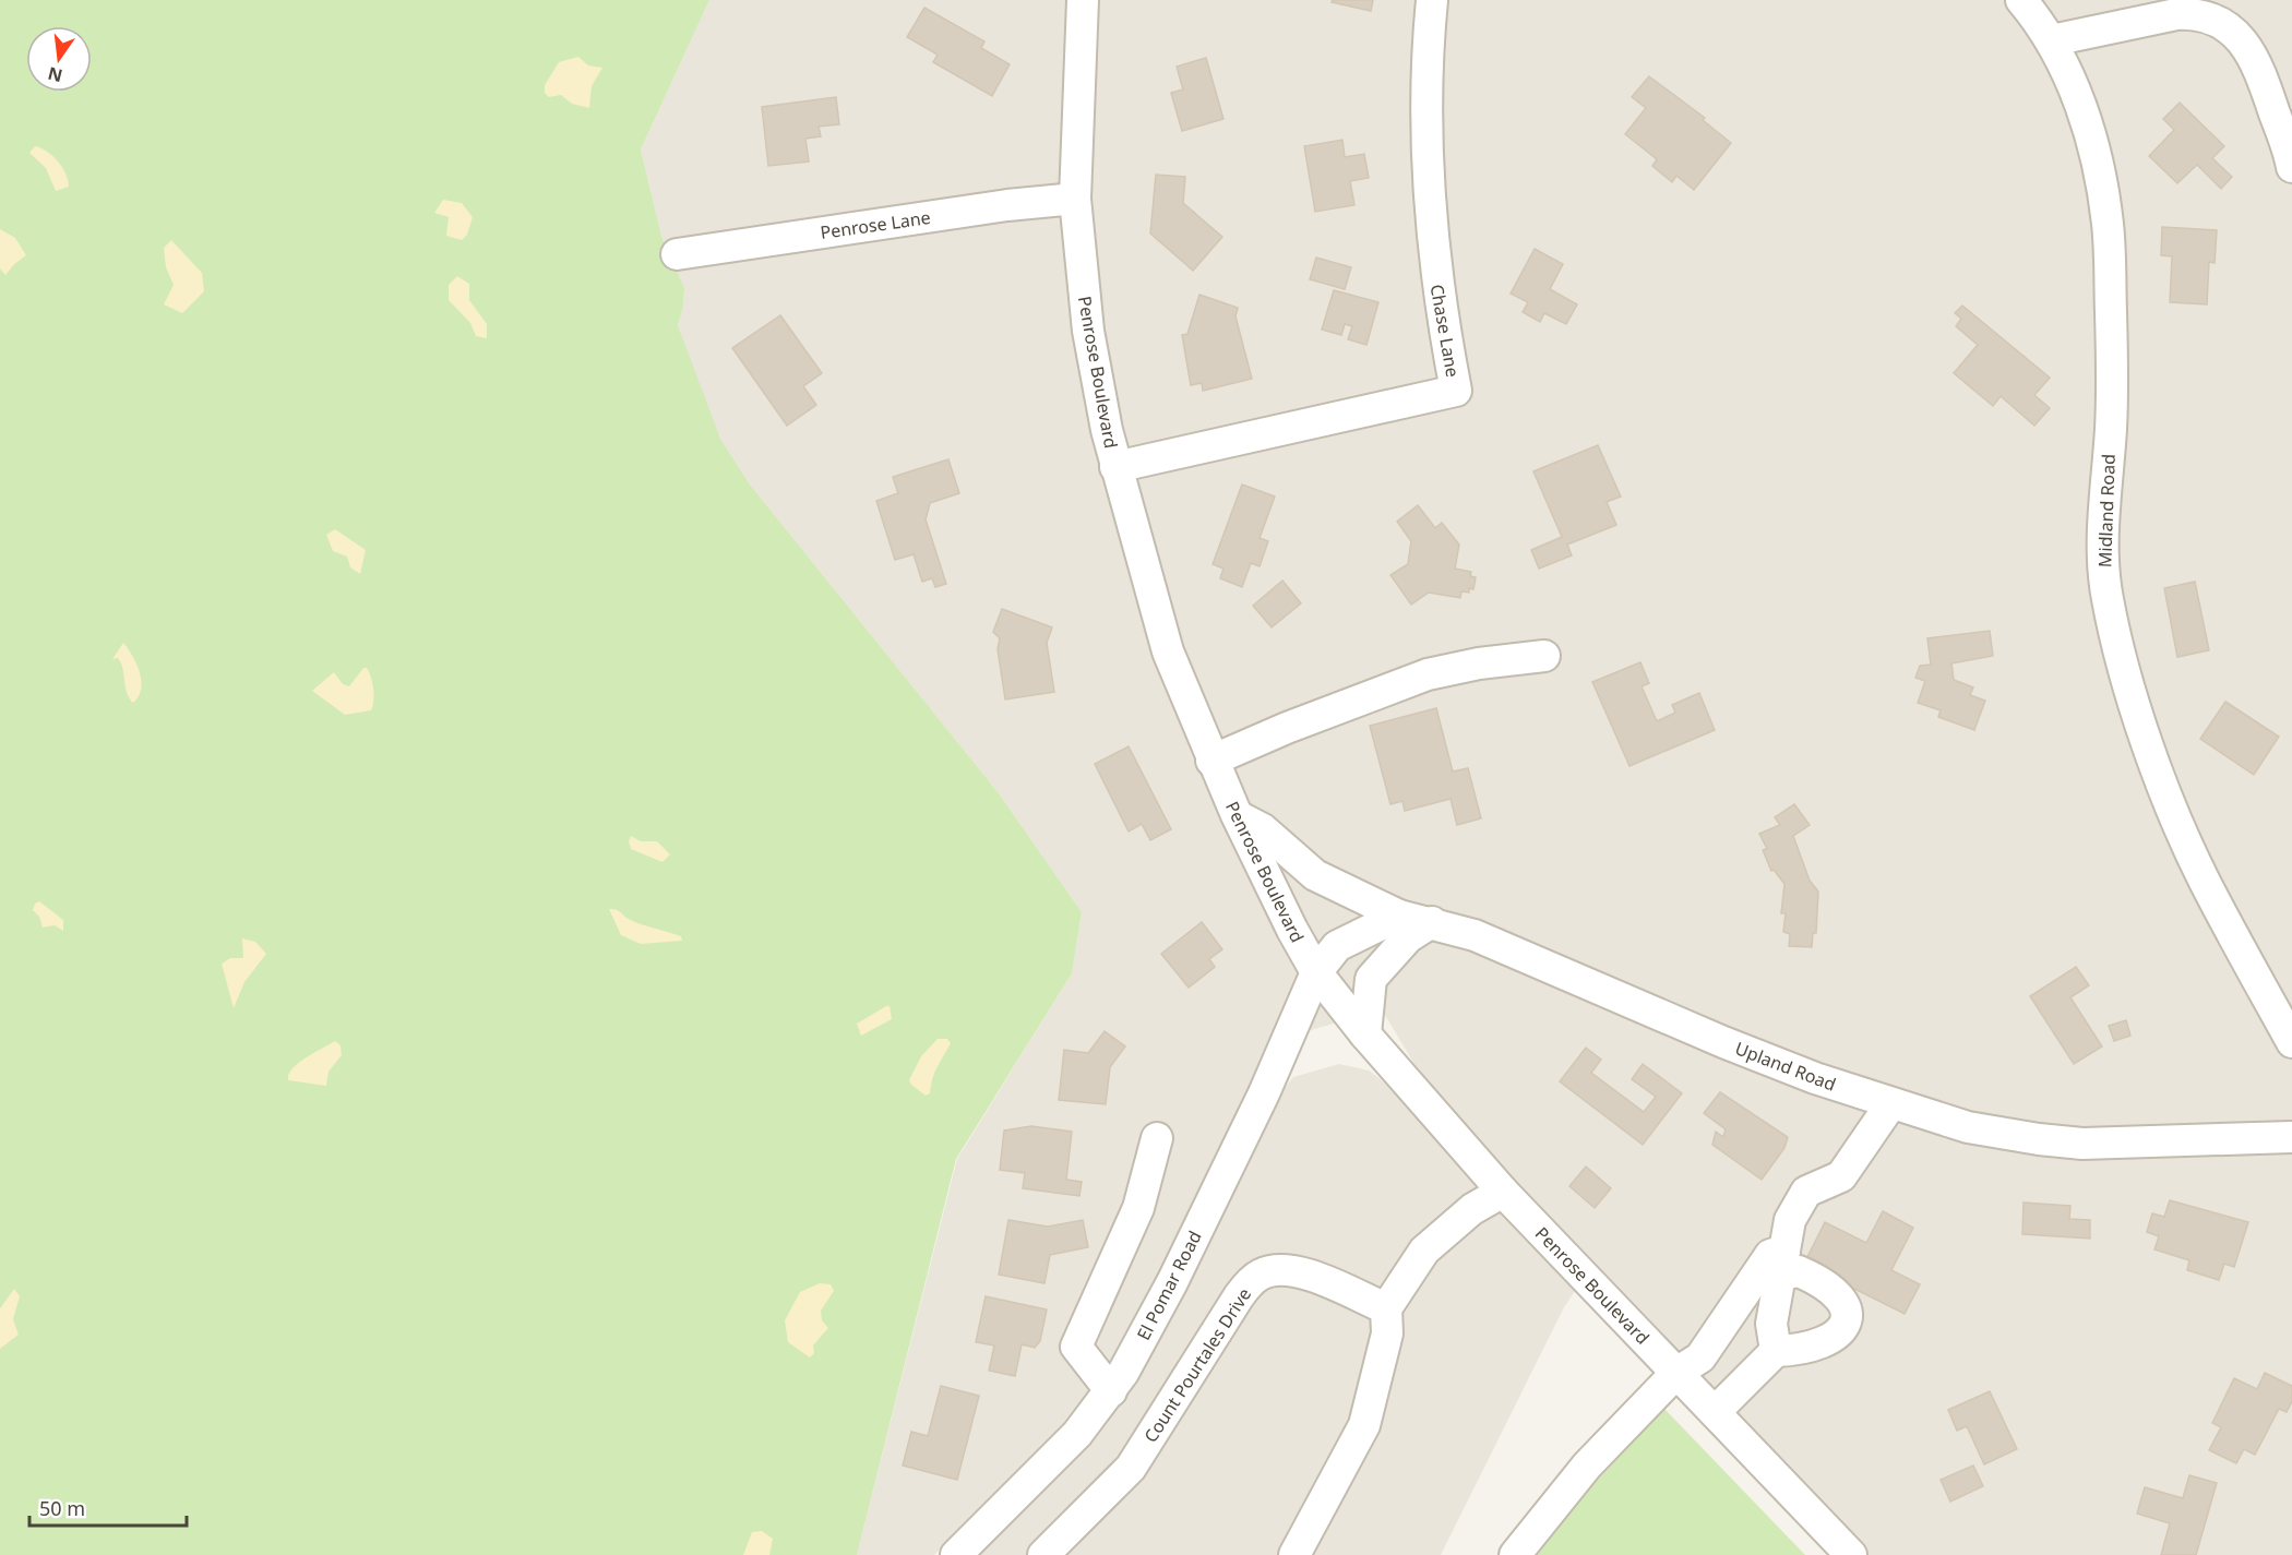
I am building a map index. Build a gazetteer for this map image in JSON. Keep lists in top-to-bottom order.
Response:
{
  "streets": {
    "street": [
      "Penrose Lane",
      "Chase Lane",
      "Penrose Boulevard",
      "Midland Road",
      "Upland Road",
      "El Pomar Road",
      "Count Pourtales Drive"
    ]
  },
  "crossings": [
    ["Penrose Lane", "Penrose Boulevard"],
    ["Chase Lane", "Penrose Boulevard"],
    ["Penrose Boulevard", "Upland Road"],
    ["Penrose Boulevard", "El Pomar Road"]
  ],
  "scale_bar": "50 m",
  "north": "bottom"
}
